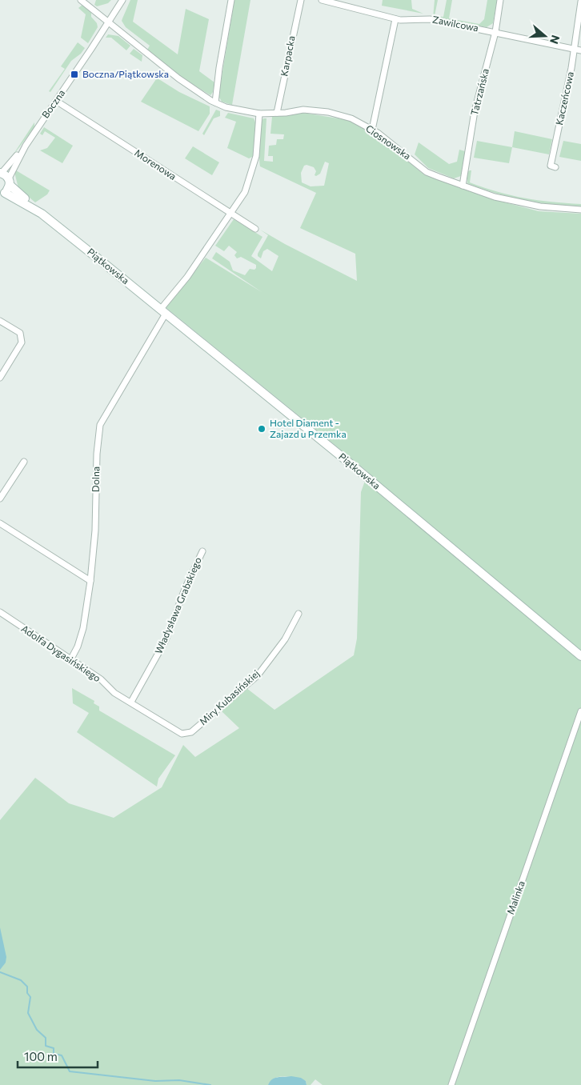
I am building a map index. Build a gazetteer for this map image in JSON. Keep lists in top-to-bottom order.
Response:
{
  "streets": {
    "main road": ["Piątkowska"],
    "street": [
      "Zawilcowa",
      "Karpacka",
      "Tatrzańska",
      "Kaczeńcowa",
      "Boczna",
      "Ciosnowska",
      "Morenowa",
      "Dolna",
      "Władysława Grabskiego",
      "Adolfa Dygasińskiego",
      "Miry Kubasińskiej",
      "Malinka"
    ]
  },
  "crossings": [
    ["Zawilcowa", "Tatrzańska"],
    ["Zawilcowa", "Kaczeńcowa"],
    ["Karpacka", "Ciosnowska"],
    ["Tatrzańska", "Ciosnowska"],
    ["Boczna", "Ciosnowska"],
    ["Boczna", "Morenowa"],
    ["Boczna", "Piątkowska"],
    ["Ciosnowska", "Dolna"],
    ["Morenowa", "Dolna"],
    ["Piątkowska", "Dolna"],
    ["Dolna", "Adolfa Dygasińskiego"],
    ["Władysława Grabskiego", "Adolfa Dygasińskiego"],
    ["Adolfa Dygasińskiego", "Miry Kubasińskiej"]
  ],
  "places": {
    "transit": ["Boczna/Piątkowska"],
    "other": ["Hotel Diament - Zajazd u Przemka"]
  },
  "scale_bar": "100 m",
  "north": "right"
}
